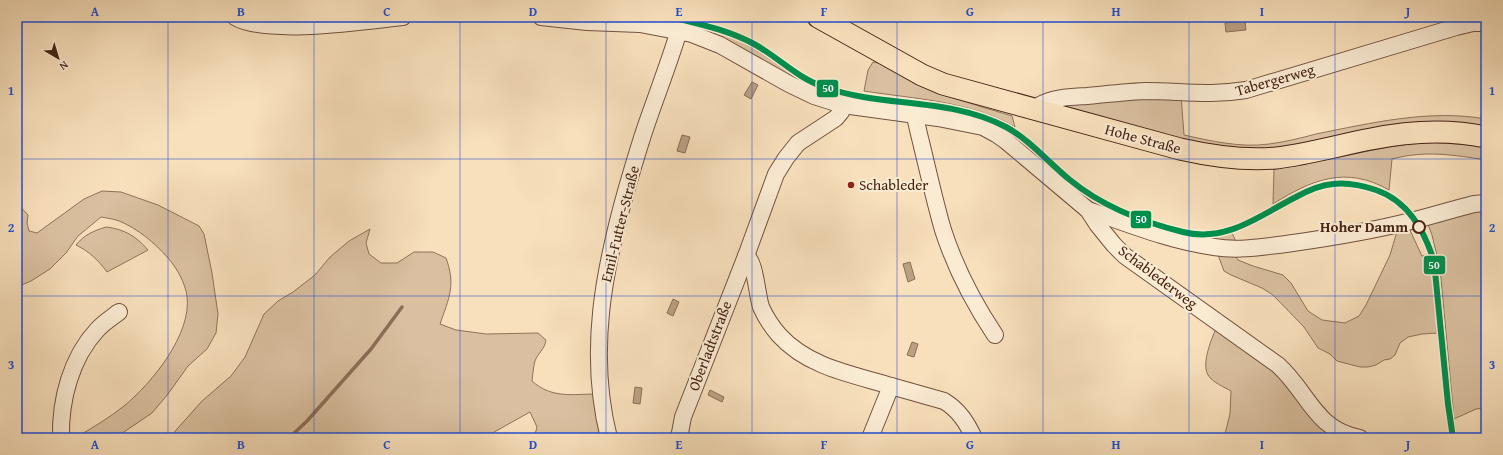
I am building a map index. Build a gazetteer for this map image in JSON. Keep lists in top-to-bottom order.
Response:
{
  "streets": {
    "main road": ["Hohe Straße"],
    "street": [
      "Tabergerweg",
      "Emil-Futter-Straße",
      "Schablederweg",
      "Oberladtstraße"
    ]
  },
  "crossings": [
    ["Tabergerweg", "Hohe Straße"],
    ["Emil-Futter-Straße", "Schablederweg"],
    ["Schablederweg", "Oberladtstraße"]
  ],
  "places": ["Schableder", "Hoher Damm"],
  "lines": ["transit line 50"],
  "north": "bottom right",
  "grid": {
    "columns": [
      "A",
      "B",
      "C",
      "D",
      "E",
      "F",
      "G",
      "H",
      "I",
      "J"
    ],
    "rows": ["1", "2", "3"]
  }
}
